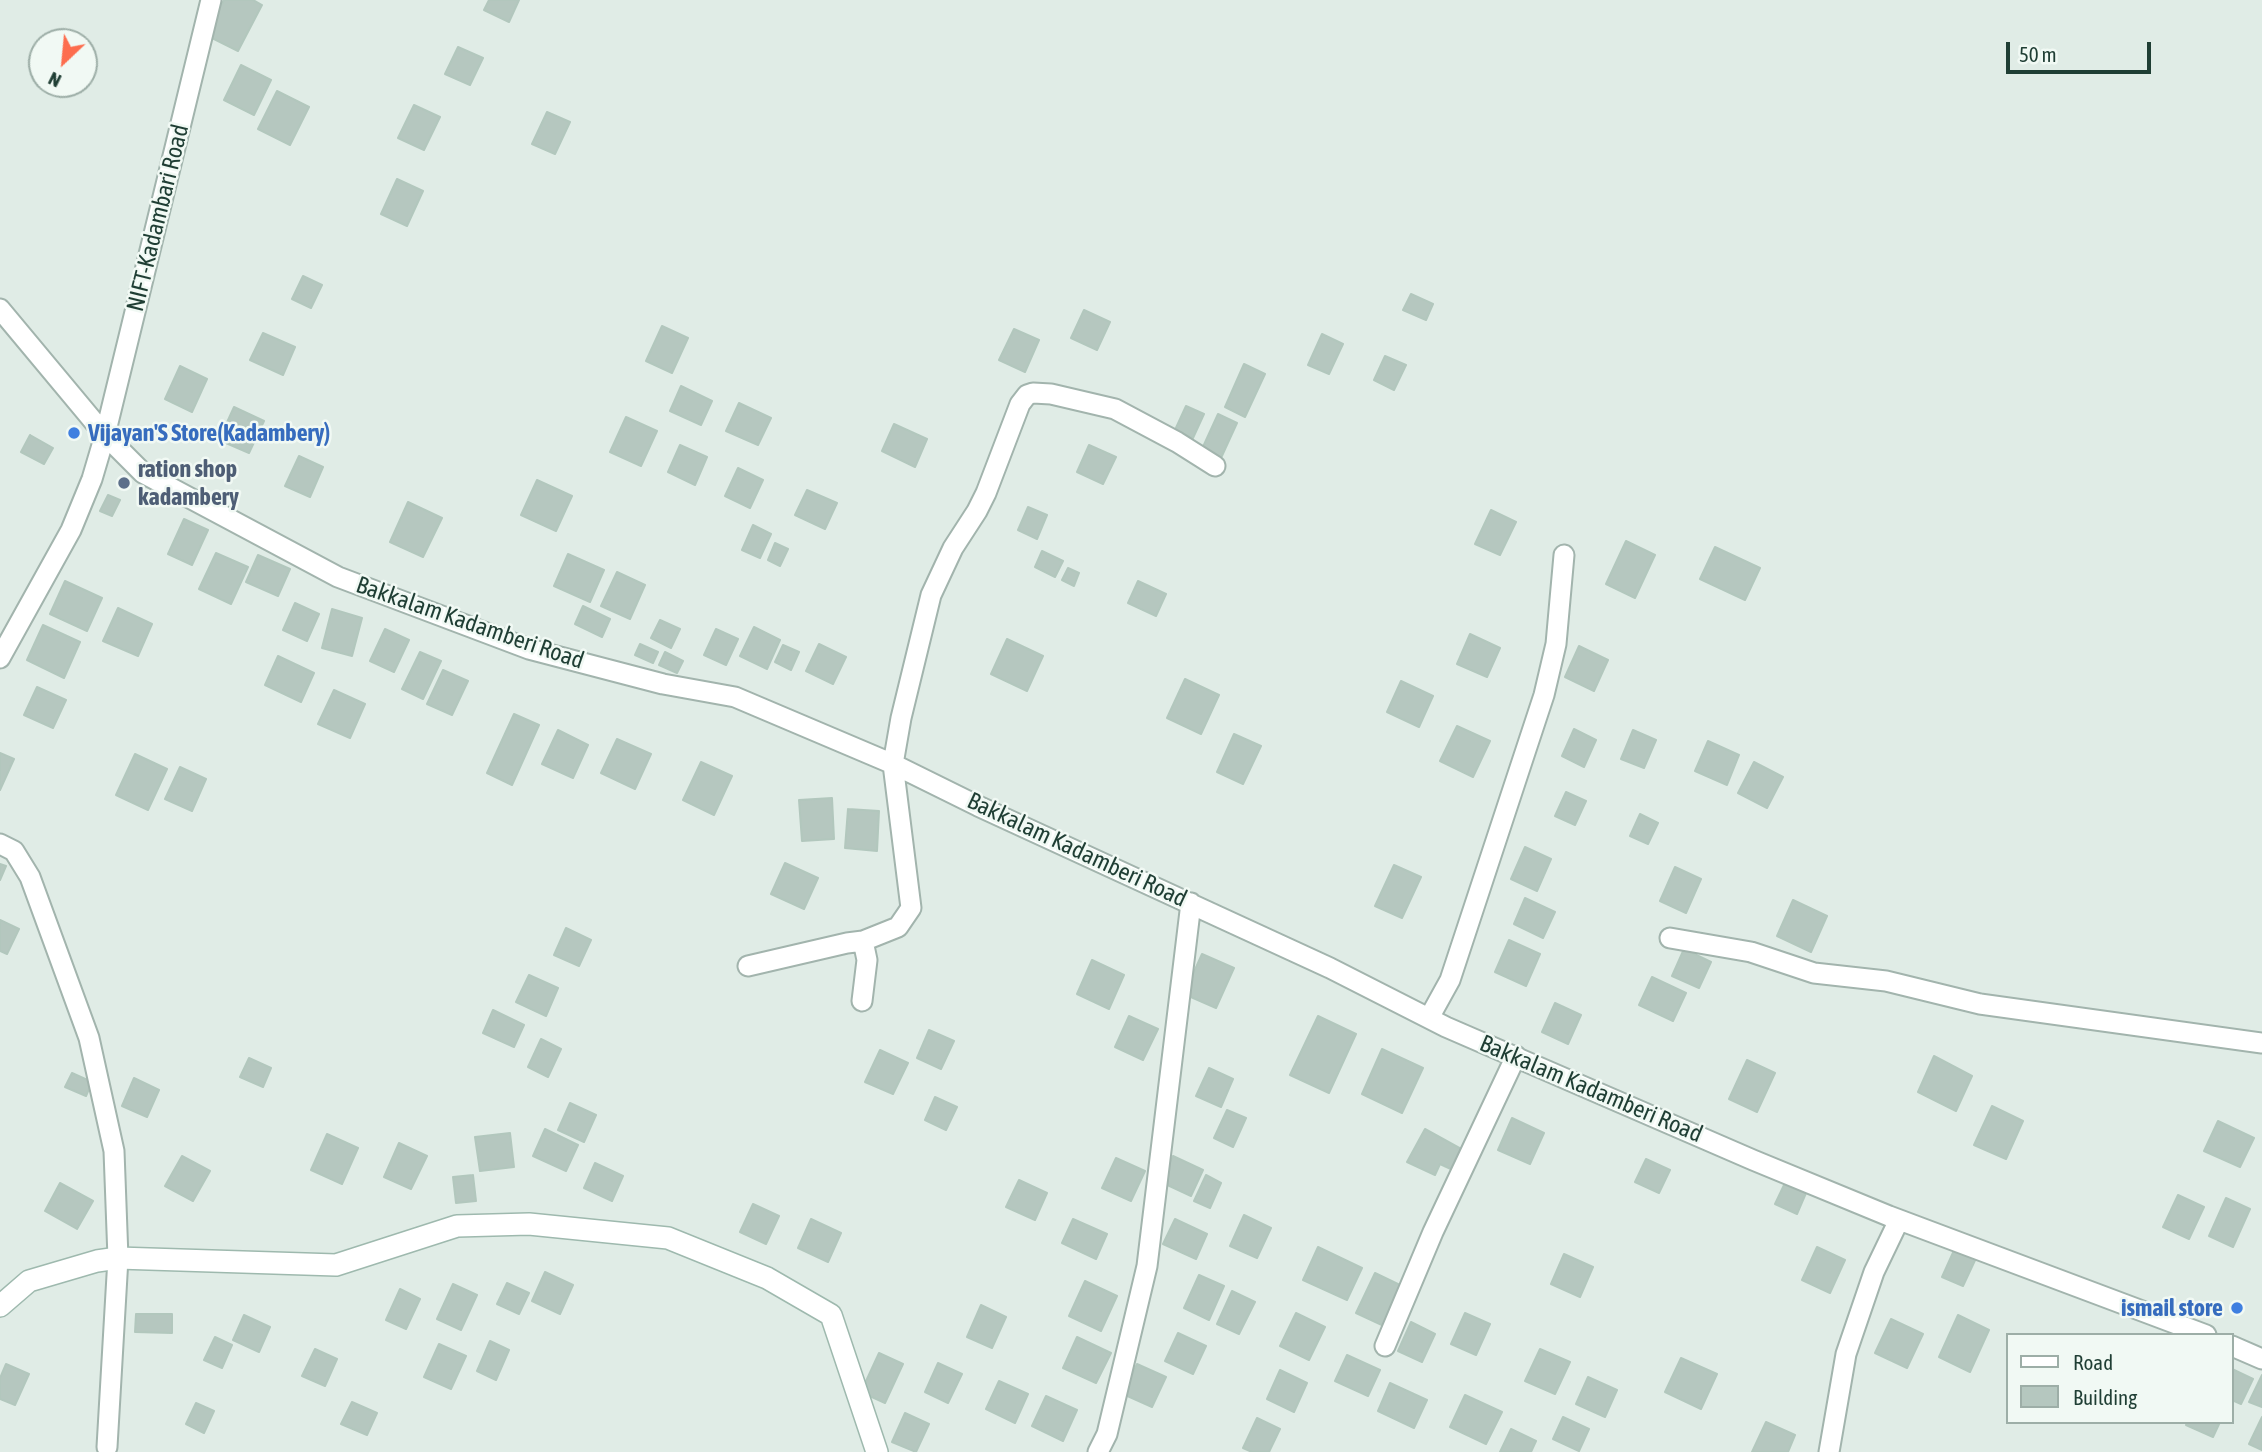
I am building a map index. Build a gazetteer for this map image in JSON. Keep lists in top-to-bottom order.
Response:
{
  "streets": {
    "street": ["NIFT-Kadambari Road", "Bakkalam Kadamberi Road"]
  },
  "crossings": [
    ["NIFT-Kadambari Road", "Bakkalam Kadamberi Road"]
  ],
  "places": ["Vijayan'S Store(Kadambery)", "ration shop kadambery", "ismail store"],
  "legend": ["Road", "Building"],
  "scale_bar": "50 m",
  "north": "bottom left"
}
